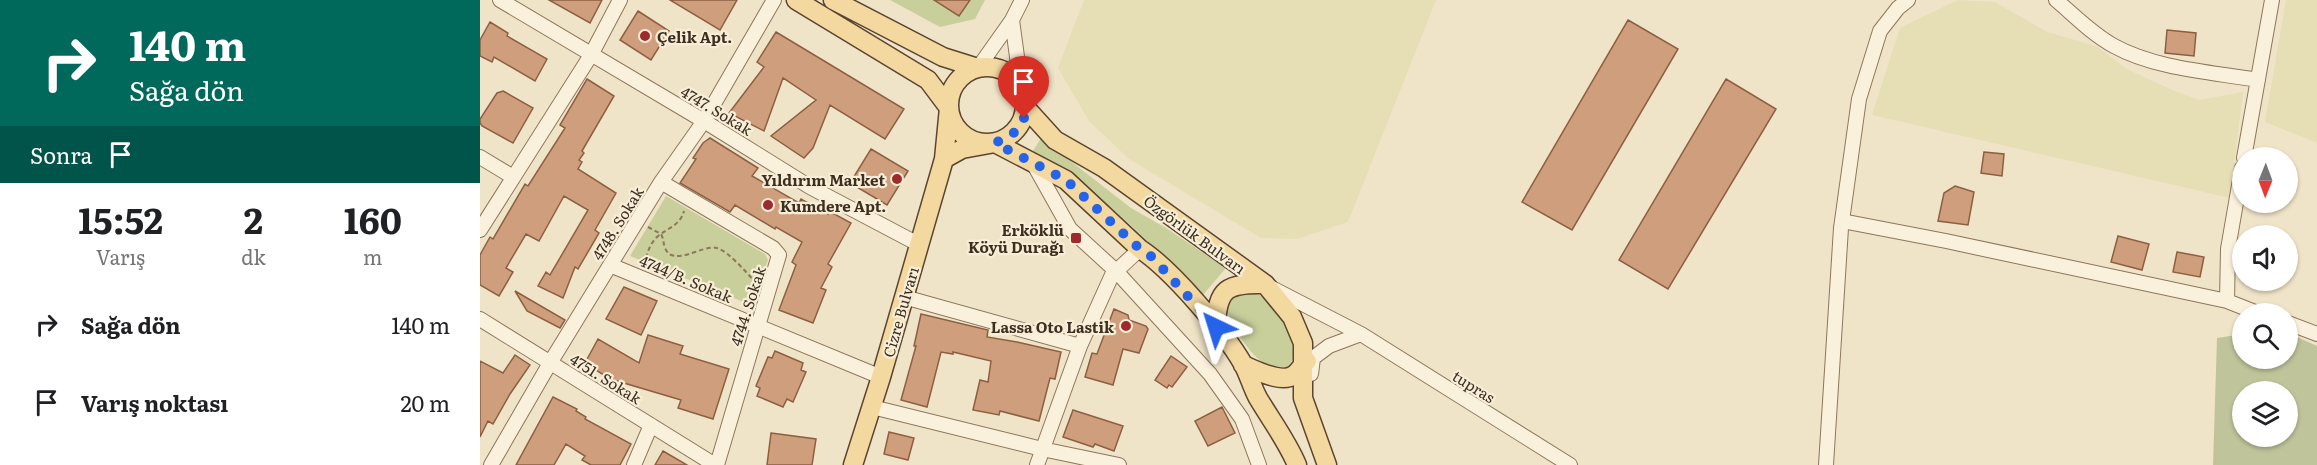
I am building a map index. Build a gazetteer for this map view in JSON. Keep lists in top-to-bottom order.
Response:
{
  "streets": {
    "main road": ["Özgörlük Bulvarı", "Cizre Bulvarı"],
    "street": [
      "4747. Sokak",
      "4748. Sokak",
      "4744/B. Sokak",
      "4744. Sokak",
      "4751. Sokak",
      "tupras"
    ]
  },
  "crossings": [
    ["4747. Sokak", "4748. Sokak"],
    ["4747. Sokak", "Cizre Bulvarı"],
    ["4748. Sokak", "4744/B. Sokak"],
    ["4748. Sokak", "4744. Sokak"],
    ["4748. Sokak", "4751. Sokak"],
    ["Özgörlük Bulvarı", "Cizre Bulvarı"],
    ["Özgörlük Bulvarı", "tupras"],
    ["4744/B. Sokak", "4744. Sokak"],
    ["4744/B. Sokak", "Cizre Bulvarı"],
    ["4744. Sokak", "4751. Sokak"]
  ],
  "places": {
    "other": [
      "Çelik Apt.",
      "Yıldırım Market",
      "Kumdere Apt.",
      "Lassa Oto Lastik"
    ],
    "transit": ["Erköklü Köyü Durağı"]
  },
  "north": "bottom",
  "page": {
    "turn": ["140 m", "Sağa dön"],
    "then": "Sonra",
    "eta": [
      "15:52",
      "Varış",
      "2",
      "dk",
      "160",
      "m"
    ],
    "list": [
      {
        "name": "Sağa dön",
        "value": "140 m"
      },
      {
        "name": "Varış noktası",
        "value": "20 m"
      }
    ]
  }
}
